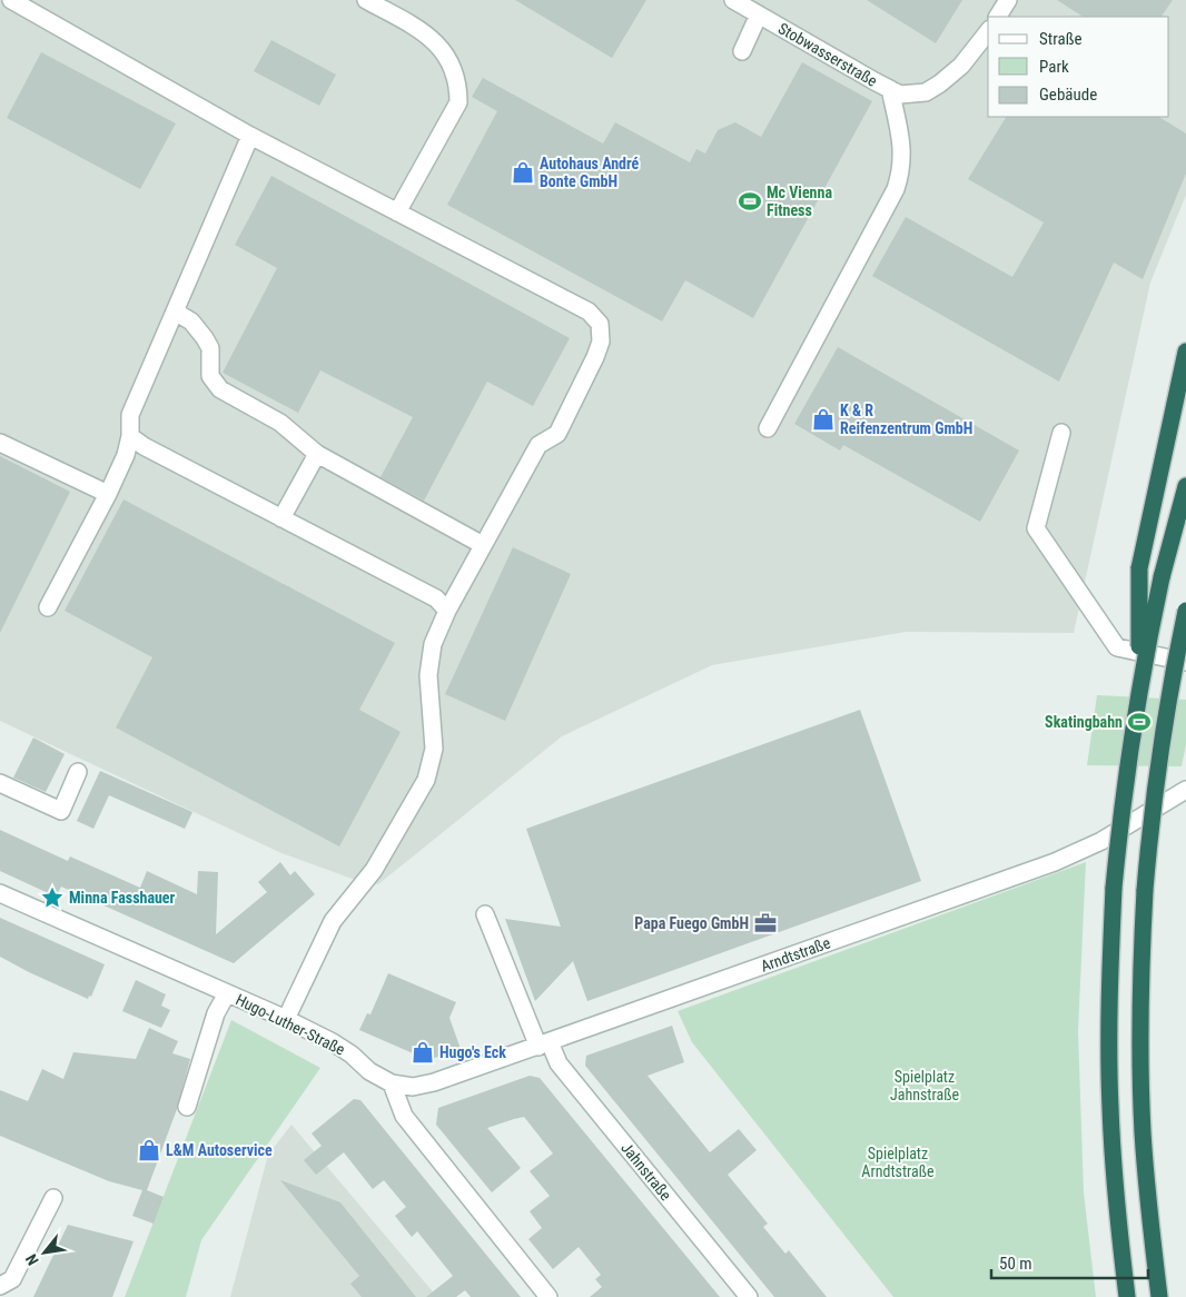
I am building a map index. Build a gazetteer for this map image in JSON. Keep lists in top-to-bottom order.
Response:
{
  "streets": {
    "street": [
      "Stobwasserstraße",
      "Arndtstraße",
      "Hugo-Luther-Straße",
      "Jahnstraße"
    ]
  },
  "crossings": [
    ["Arndtstraße", "Hugo-Luther-Straße"],
    ["Arndtstraße", "Jahnstraße"]
  ],
  "parks": ["Spielplatz Jahnstraße", "Spielplatz Arndtstraße"],
  "places": {
    "shop": [
      "Autohaus André Bonte GmbH",
      "K & R Reifenzentrum GmbH",
      "Hugo's Eck",
      "L&M Autoservice"
    ],
    "sports": ["Mc Vienna Fitness", "Skatingbahn"],
    "place": ["Minna Fasshauer"],
    "office": ["Papa Fuego GmbH"]
  },
  "legend": ["Straße", "Park", "Gebäude"],
  "scale_bar": "50 m",
  "north": "bottom left"
}
